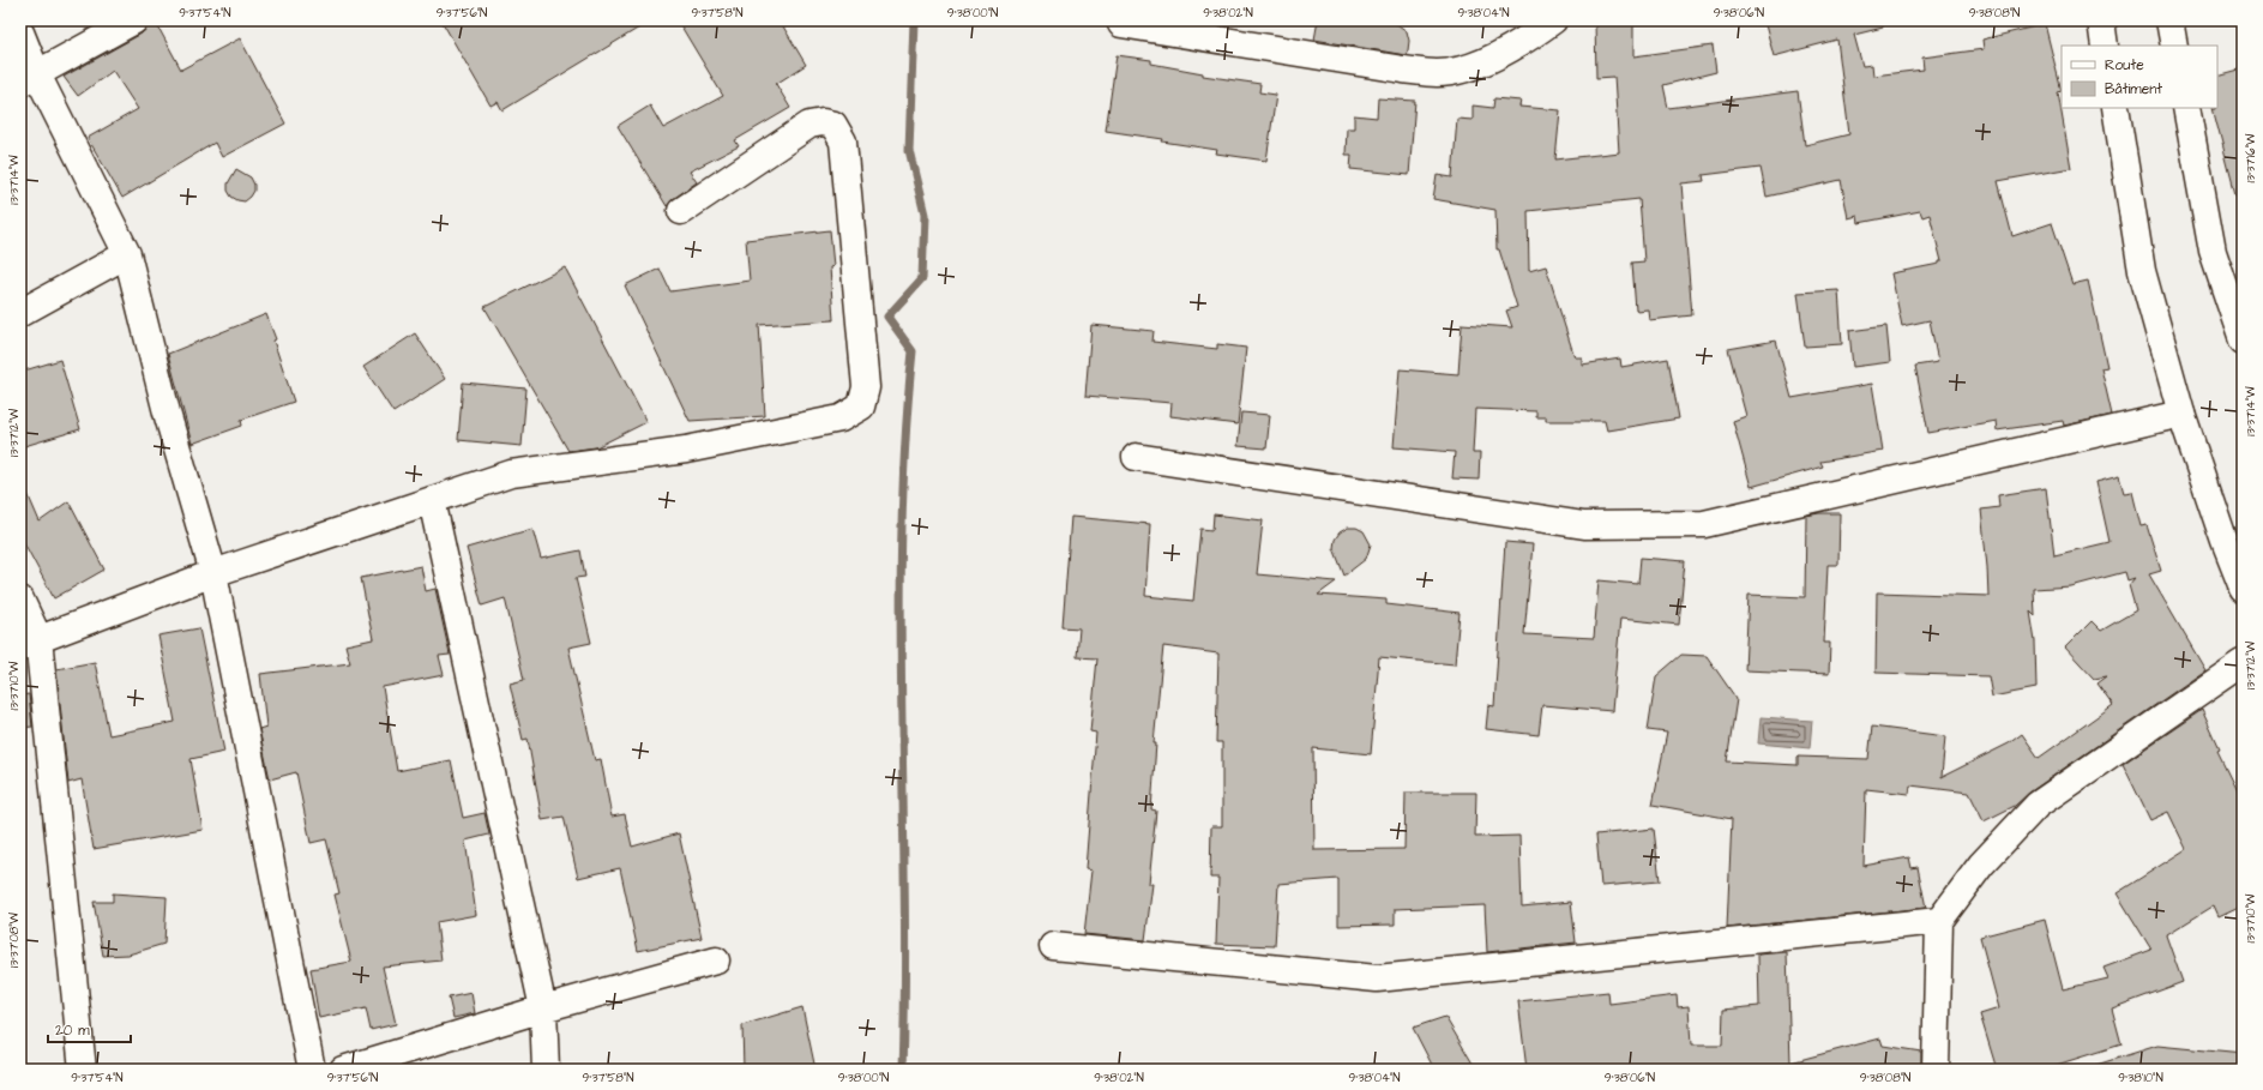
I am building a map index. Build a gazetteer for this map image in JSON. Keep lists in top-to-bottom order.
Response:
{
  "legend": ["Route", "Bâtiment"],
  "scale_bar": "20 m",
  "coordinates": [
    "9°37'54\"N",
    "9°37'56\"N",
    "9°37'58\"N",
    "9°38'00\"N",
    "9°38'02\"N",
    "9°38'04\"N",
    "9°38'06\"N",
    "9°38'08\"N",
    "13°37'16\"W",
    "13°37'14\"W",
    "13°37'12\"W",
    "13°37'10\"W",
    "13°37'08\"W",
    "9°38'10\"N"
  ]
}
